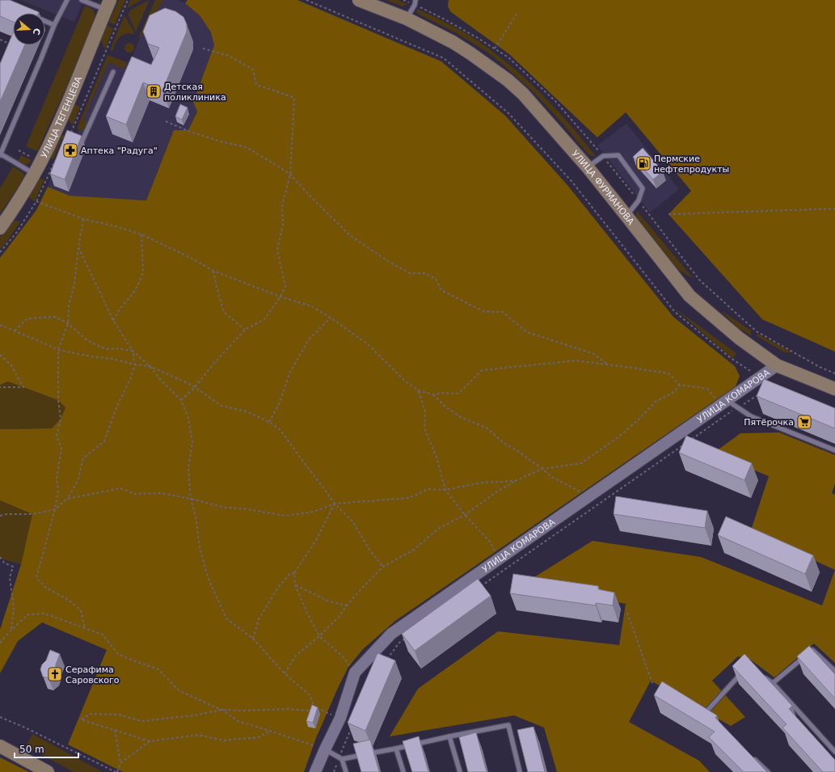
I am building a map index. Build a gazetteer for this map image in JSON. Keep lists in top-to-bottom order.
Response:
{
  "streets": {
    "main road": ["УЛИЦА ТЕГЕНЦЕВА", "УЛИЦА ФУРМАНОВА"],
    "street": ["УЛИЦА КОМАРОВА"]
  },
  "crossings": [
    ["УЛИЦА ФУРМАНОВА", "УЛИЦА КОМАРОВА"]
  ],
  "places": {
    "building": ["Детская поликлиника"],
    "pharmacy": ["Аптека \"Радуга\""],
    "fuel station": ["Пермские нефтепродукты"],
    "supermarket": ["Пятёрочка"],
    "church": ["Серафима Саровского"]
  },
  "scale_bar": "50 m",
  "north": "right"
}
